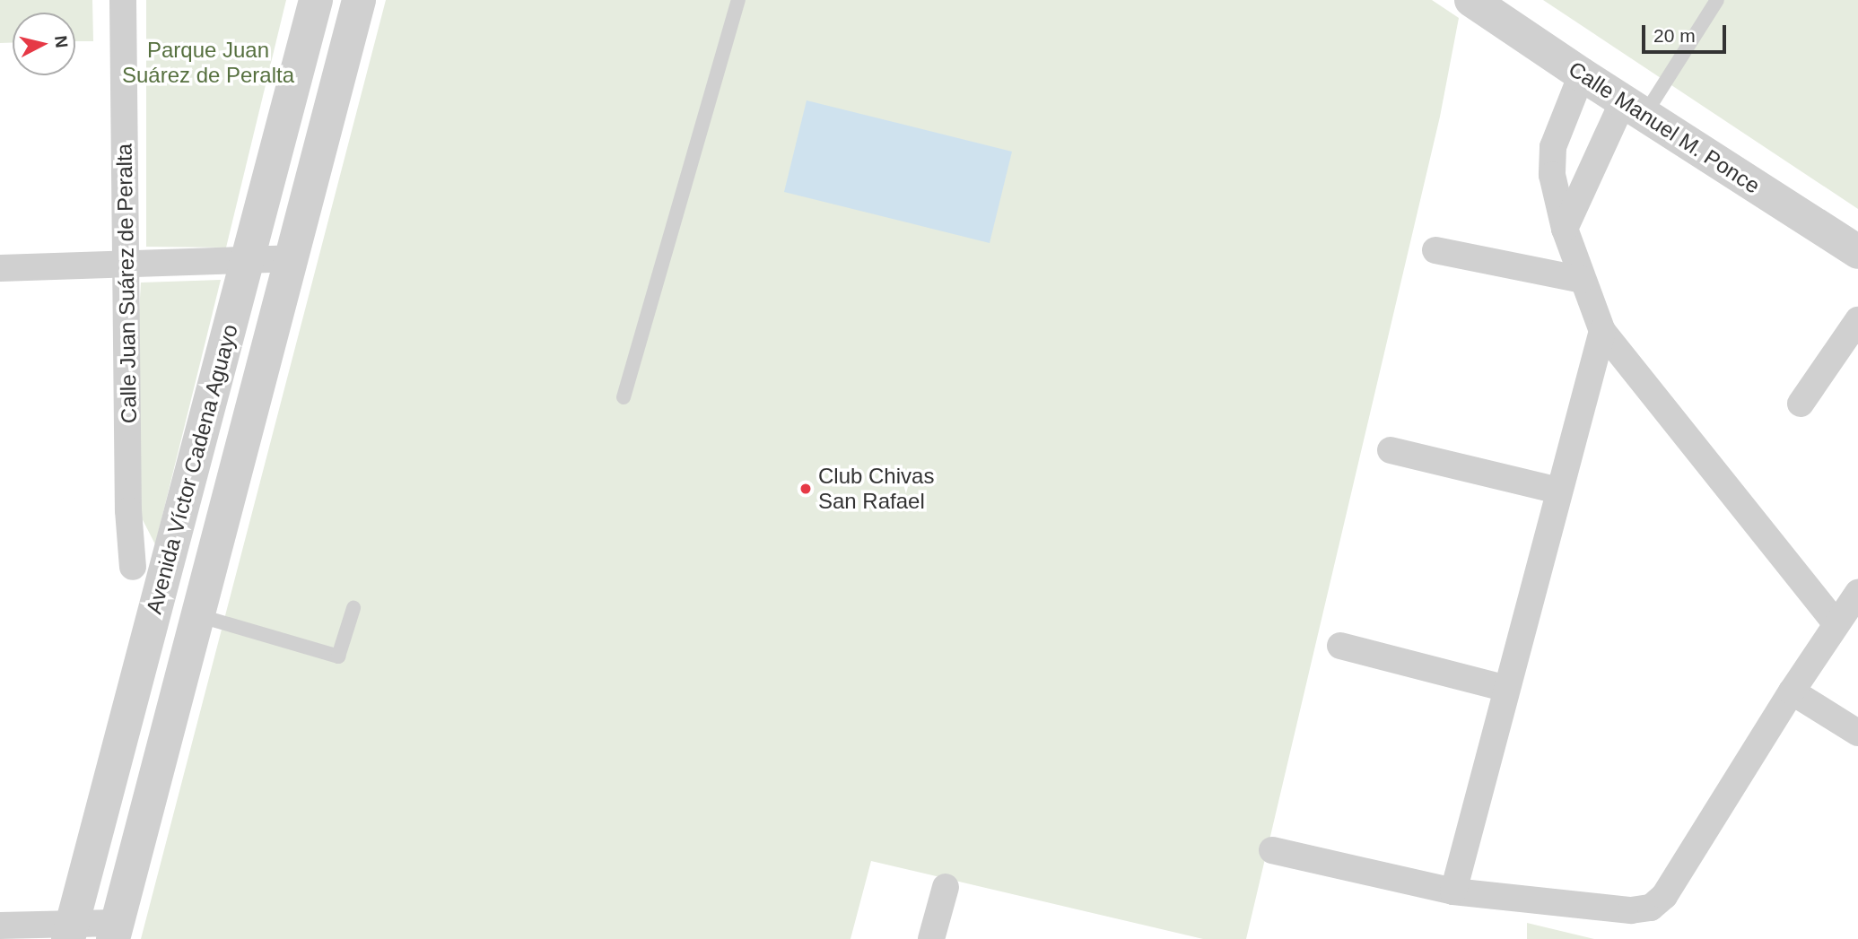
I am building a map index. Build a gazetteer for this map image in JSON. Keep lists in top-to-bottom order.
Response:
{
  "streets": {
    "street": ["Calle Manuel M. Ponce", "Calle Juan Suárez de Peralta", "Avenida Víctor Cadena Aguayo"]
  },
  "parks": ["Parque Juan Suárez de Peralta"],
  "places": ["Club Chivas San Rafael"],
  "scale_bar": "20 m",
  "north": "right"
}
